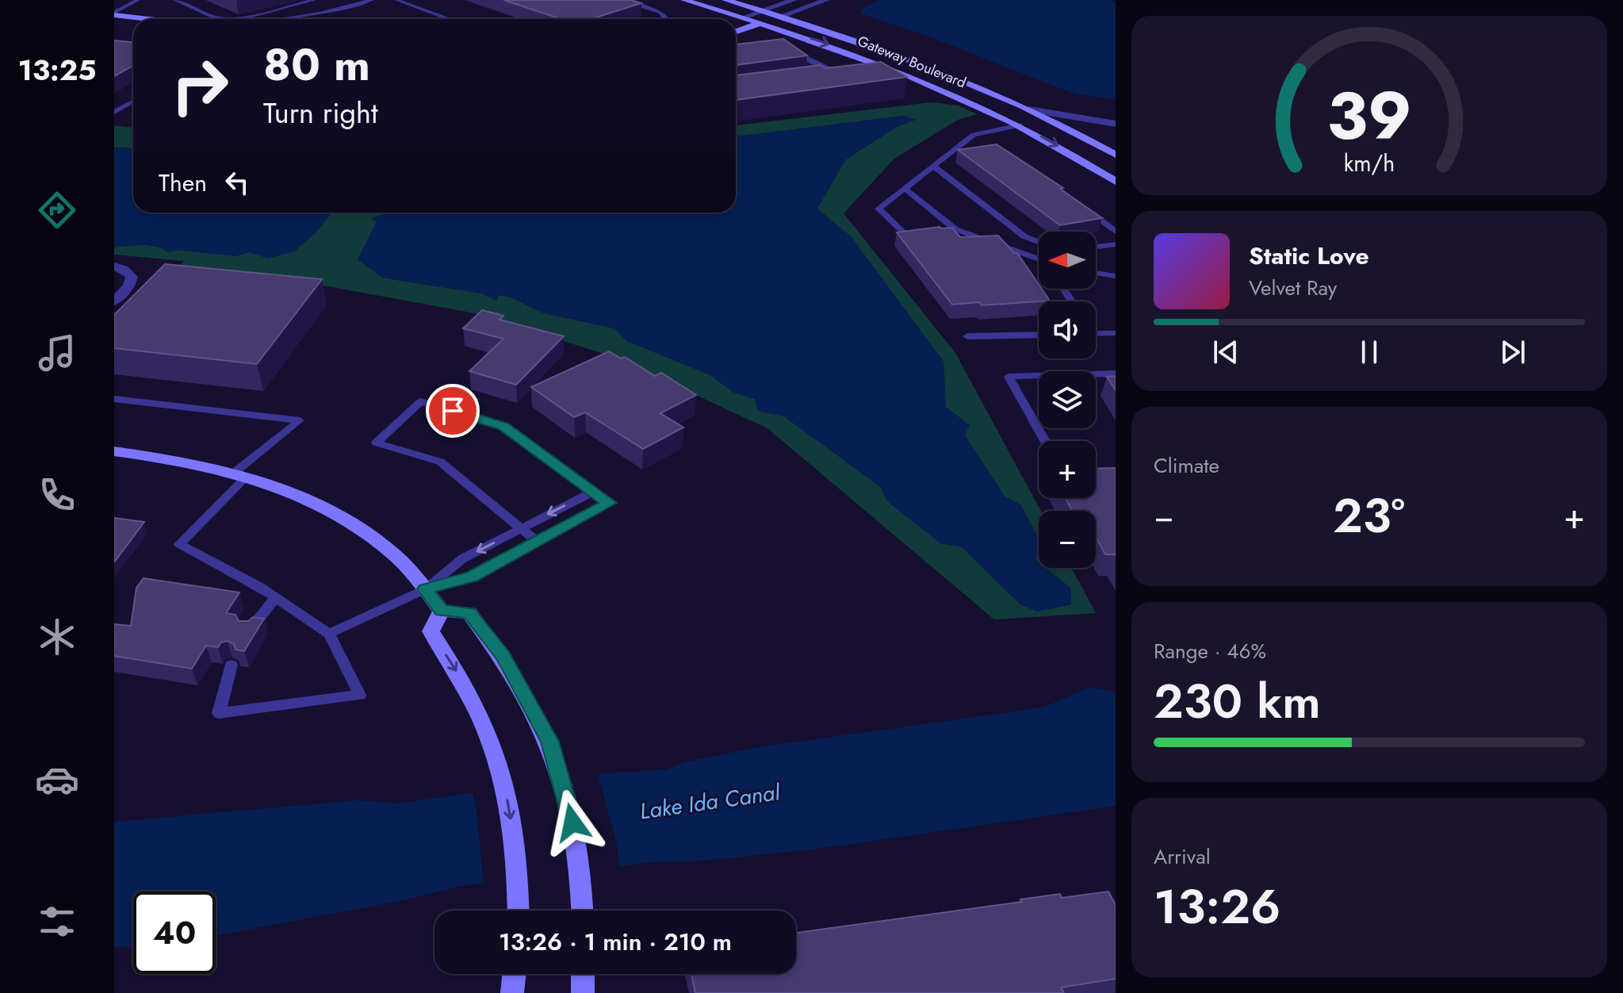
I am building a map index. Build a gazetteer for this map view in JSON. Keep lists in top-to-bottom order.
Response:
{
  "streets": {
    "main road": ["Gateway Boulevard"]
  },
  "water": ["Lake Ida Canal"],
  "north": "left",
  "page": {
    "tabs": "13:25",
    "turn": ["80 m", "Turn right"],
    "then": "Then",
    "map_buttons": ["+", "−"],
    "song": ["Static Love", "Velvet Ray"],
    "tile": [
      "Climate",
      ["Range · 46%", "230 km"],
      ["Arrival", "13:26"]
    ],
    "heat": ["−", "23°", "+"],
    "limit": "40",
    "trip": "13:26 · 1 min · 210 m",
    "gauge": ["39", "km/h"]
  }
}
